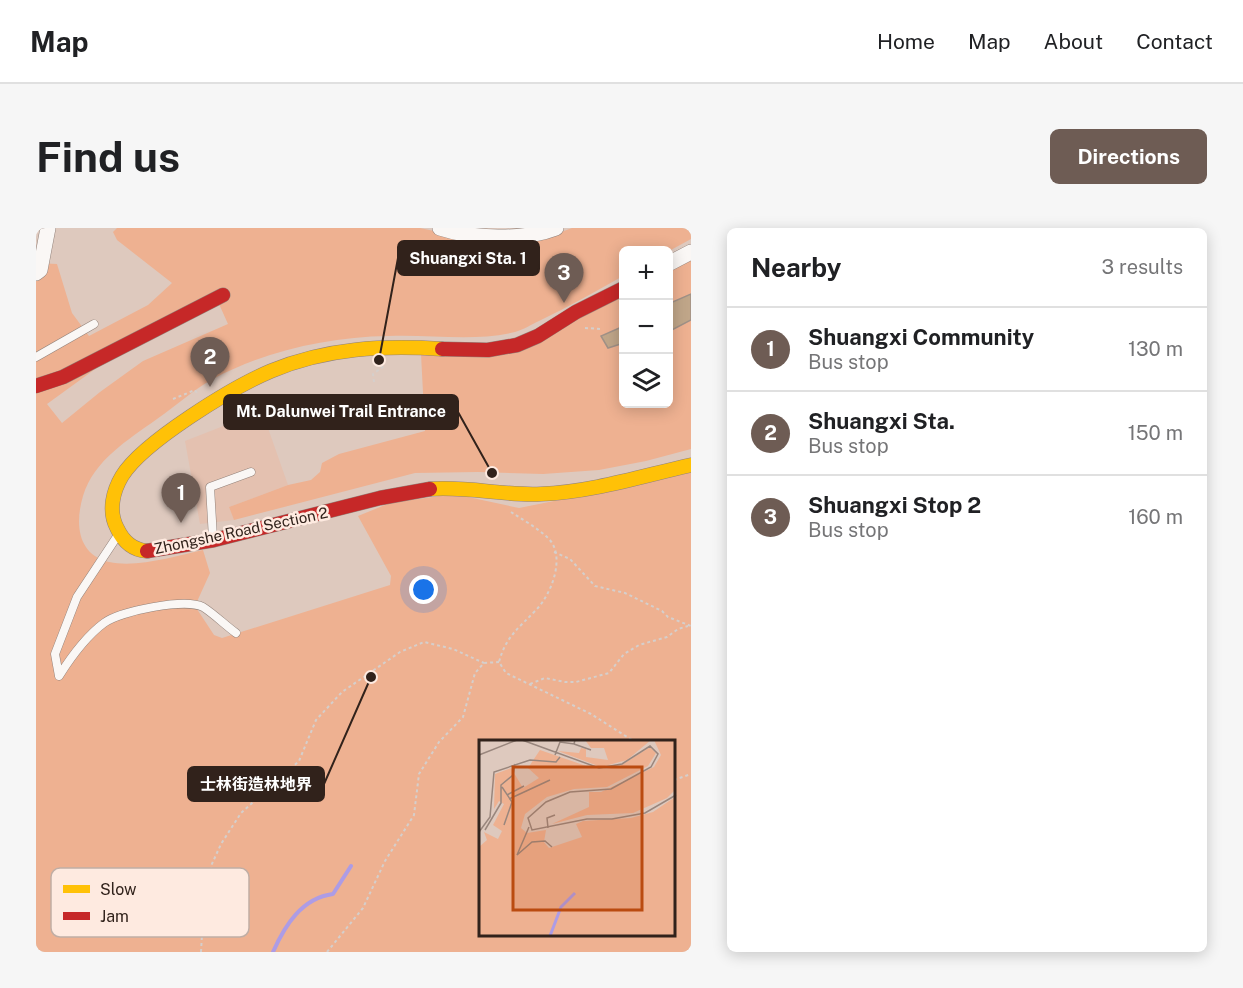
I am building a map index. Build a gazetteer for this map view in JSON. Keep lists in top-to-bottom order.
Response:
{
  "streets": {
    "street": ["Zhongshe Road Section 2"]
  },
  "places": ["Shuangxi Sta. 1", "Mt. Dalunwei Trail Entrance", "士林街造林地界"],
  "legend": ["Slow", "Jam"],
  "page": {
    "header": "Map",
    "nav": [
      "Home",
      "Map",
      "About",
      "Contact"
    ],
    "buttons": "Directions",
    "title": "Find us",
    "heading": ["Nearby", "3 results"],
    "map_buttons": ["+", "−"],
    "pins": ["3", "2", "1"],
    "list": [
      {
        "mark": "1",
        "name": "Shuangxi Community",
        "note": "Bus stop",
        "value": "130 m"
      },
      {
        "mark": "2",
        "name": "Shuangxi Sta.",
        "note": "Bus stop",
        "value": "150 m"
      },
      {
        "mark": "3",
        "name": "Shuangxi Stop 2",
        "note": "Bus stop",
        "value": "160 m"
      }
    ]
  }
}
